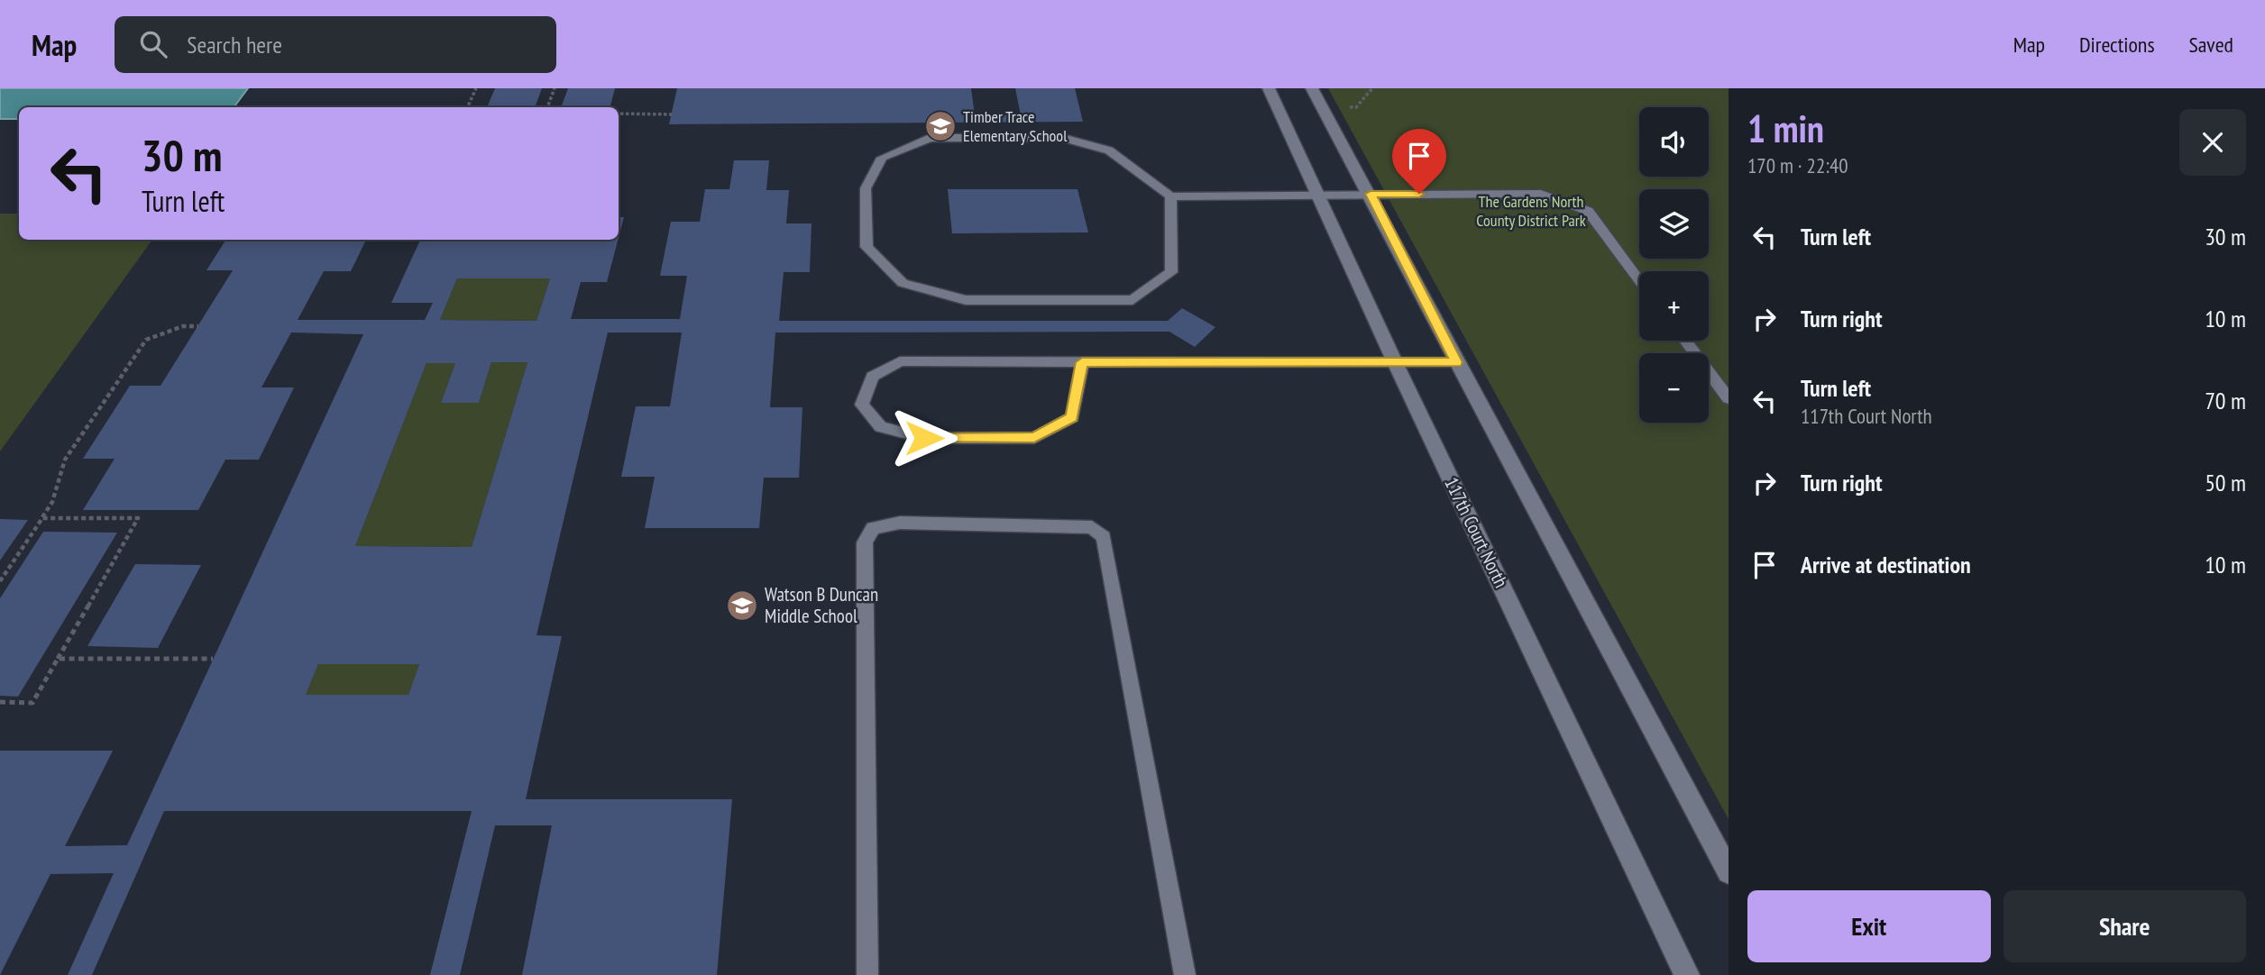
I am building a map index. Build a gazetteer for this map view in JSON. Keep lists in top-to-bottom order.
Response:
{
  "streets": {
    "street": ["117th Court North"]
  },
  "parks": ["The Gardens North County District Park"],
  "places": {
    "school or university": ["Timber Trace Elementary School", "Watson B Duncan Middle School"]
  },
  "page": {
    "header": "Map",
    "search": "Search here",
    "nav": ["Map", "Directions", "Saved"],
    "heading": ["1 min", "170 m · 22:40"],
    "map_buttons": ["+", "−"],
    "turn": ["30 m", "Turn left"],
    "list": [
      {
        "name": "Turn left",
        "value": "30 m"
      },
      {
        "name": "Turn right",
        "value": "10 m"
      },
      {
        "name": "Turn left",
        "note": "117th Court North",
        "value": "70 m"
      },
      {
        "name": "Turn right",
        "value": "50 m"
      },
      {
        "name": "Arrive at destination",
        "value": "10 m"
      }
    ],
    "buttons": ["Exit", "Share"]
  }
}
